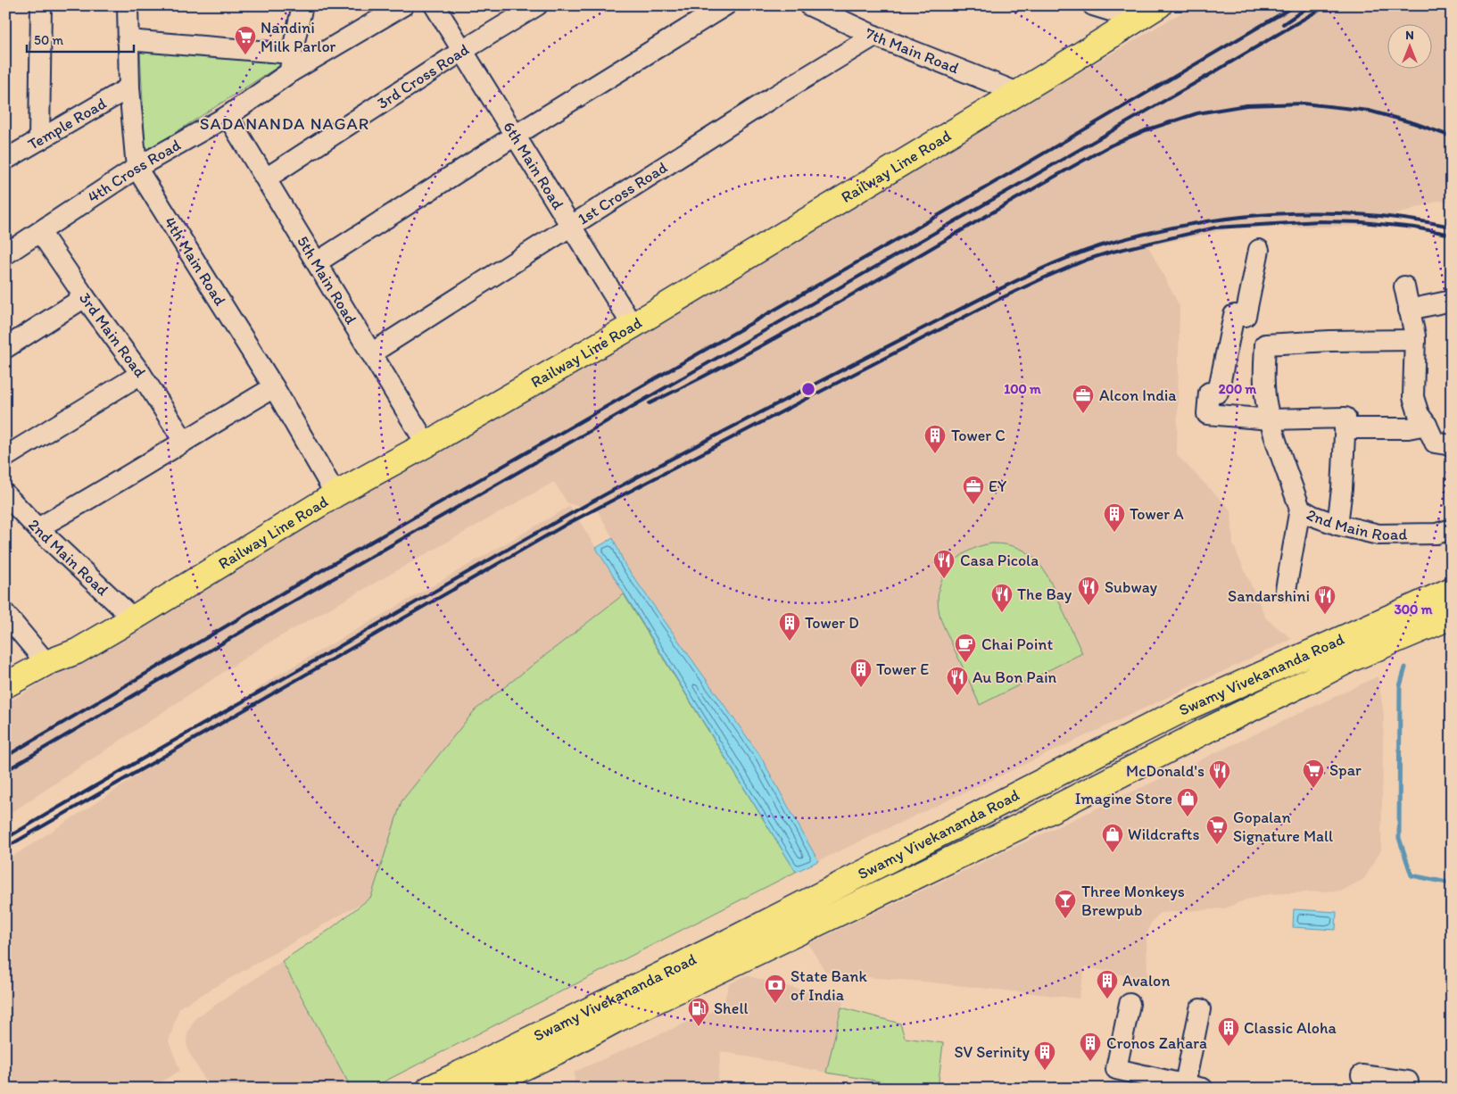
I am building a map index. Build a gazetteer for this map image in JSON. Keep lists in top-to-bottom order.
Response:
{
  "streets": {
    "main road": ["Railway Line Road", "Swamy Vivekananda Road"],
    "street": [
      "7th Main Road",
      "3rd Cross Road",
      "Temple Road",
      "6th Main Road",
      "4th Cross Road",
      "1st Cross Road",
      "4th Main Road",
      "5th Main Road",
      "3rd Main Road",
      "2nd Main Road"
    ]
  },
  "crossings": [
    ["7th Main Road", "Railway Line Road"],
    ["7th Main Road", "1st Cross Road"],
    ["3rd Cross Road", "6th Main Road"],
    ["3rd Cross Road", "5th Main Road"],
    ["Temple Road", "4th Main Road"],
    ["6th Main Road", "Railway Line Road"],
    ["6th Main Road", "1st Cross Road"],
    ["Railway Line Road", "4th Main Road"],
    ["Railway Line Road", "5th Main Road"],
    ["Railway Line Road", "2nd Main Road"],
    ["4th Cross Road", "4th Main Road"],
    ["4th Cross Road", "5th Main Road"],
    ["4th Cross Road", "3rd Main Road"],
    ["1st Cross Road", "5th Main Road"]
  ],
  "districts": ["SADANANDA NAGAR"],
  "places": {
    "supermarket": ["Nandini Milk Parlor", "Spar", "Gopalan Signature Mall"],
    "office": ["Alcon India", "EY"],
    "building": [
      "Tower C",
      "Tower A",
      "Tower D",
      "Tower E",
      "Avalon",
      "Classic Aloha",
      "Cronos Zahara",
      "SV Serinity"
    ],
    "restaurant": [
      "Casa Picola",
      "Subway",
      "The Bay",
      "Sandarshini",
      "Au Bon Pain",
      "McDonald's"
    ],
    "cafe": ["Chai Point"],
    "shop": ["Imagine Store", "Wildcrafts"],
    "bar": ["Three Monkeys Brewpub"],
    "bank": ["State Bank of India"],
    "fuel station": ["Shell"]
  },
  "scale_bar": "50 m",
  "north": "top",
  "rings": ["100 m", "200 m", "300 m"]
}
